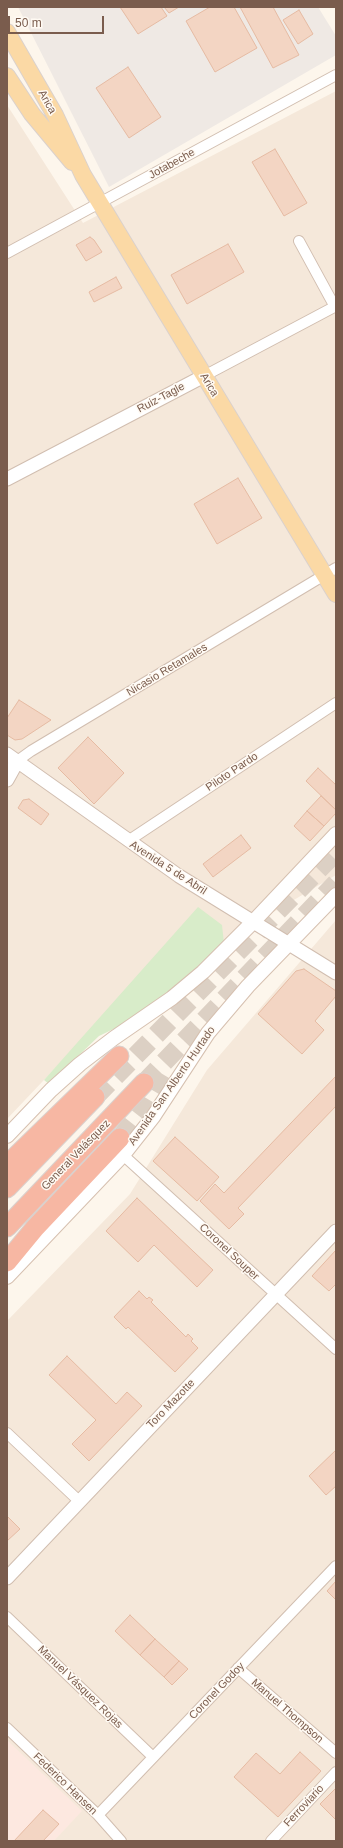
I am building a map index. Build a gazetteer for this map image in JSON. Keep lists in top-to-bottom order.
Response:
{
  "streets": {
    "highway": ["General Velásquez"],
    "main road": ["Arica", "Avenida San Alberto Hurtado"],
    "street": [
      "Jotabeche",
      "Ruiz-Tagle",
      "Nicasio Retamales",
      "Piloto Pardo",
      "Avenida 5 de Abril",
      "Coronel Souper",
      "Toro Mazotte",
      "Manuel Vásquez Rojas",
      "Coronel Godoy",
      "Manuel Thompson",
      "Federico Hansen",
      "Ferroviario"
    ]
  },
  "crossings": [
    ["Arica", "Jotabeche"],
    ["Arica", "Ruiz-Tagle"],
    ["Arica", "Nicasio Retamales"],
    ["Nicasio Retamales", "Avenida 5 de Abril"],
    ["Piloto Pardo", "Avenida 5 de Abril"],
    ["Avenida 5 de Abril", "Avenida San Alberto Hurtado"],
    ["Avenida San Alberto Hurtado", "Coronel Souper"],
    ["Coronel Souper", "Toro Mazotte"],
    ["Manuel Vásquez Rojas", "Coronel Godoy"],
    ["Coronel Godoy", "Manuel Thompson"],
    ["Coronel Godoy", "Federico Hansen"]
  ],
  "scale_bar": "50 m"
}
